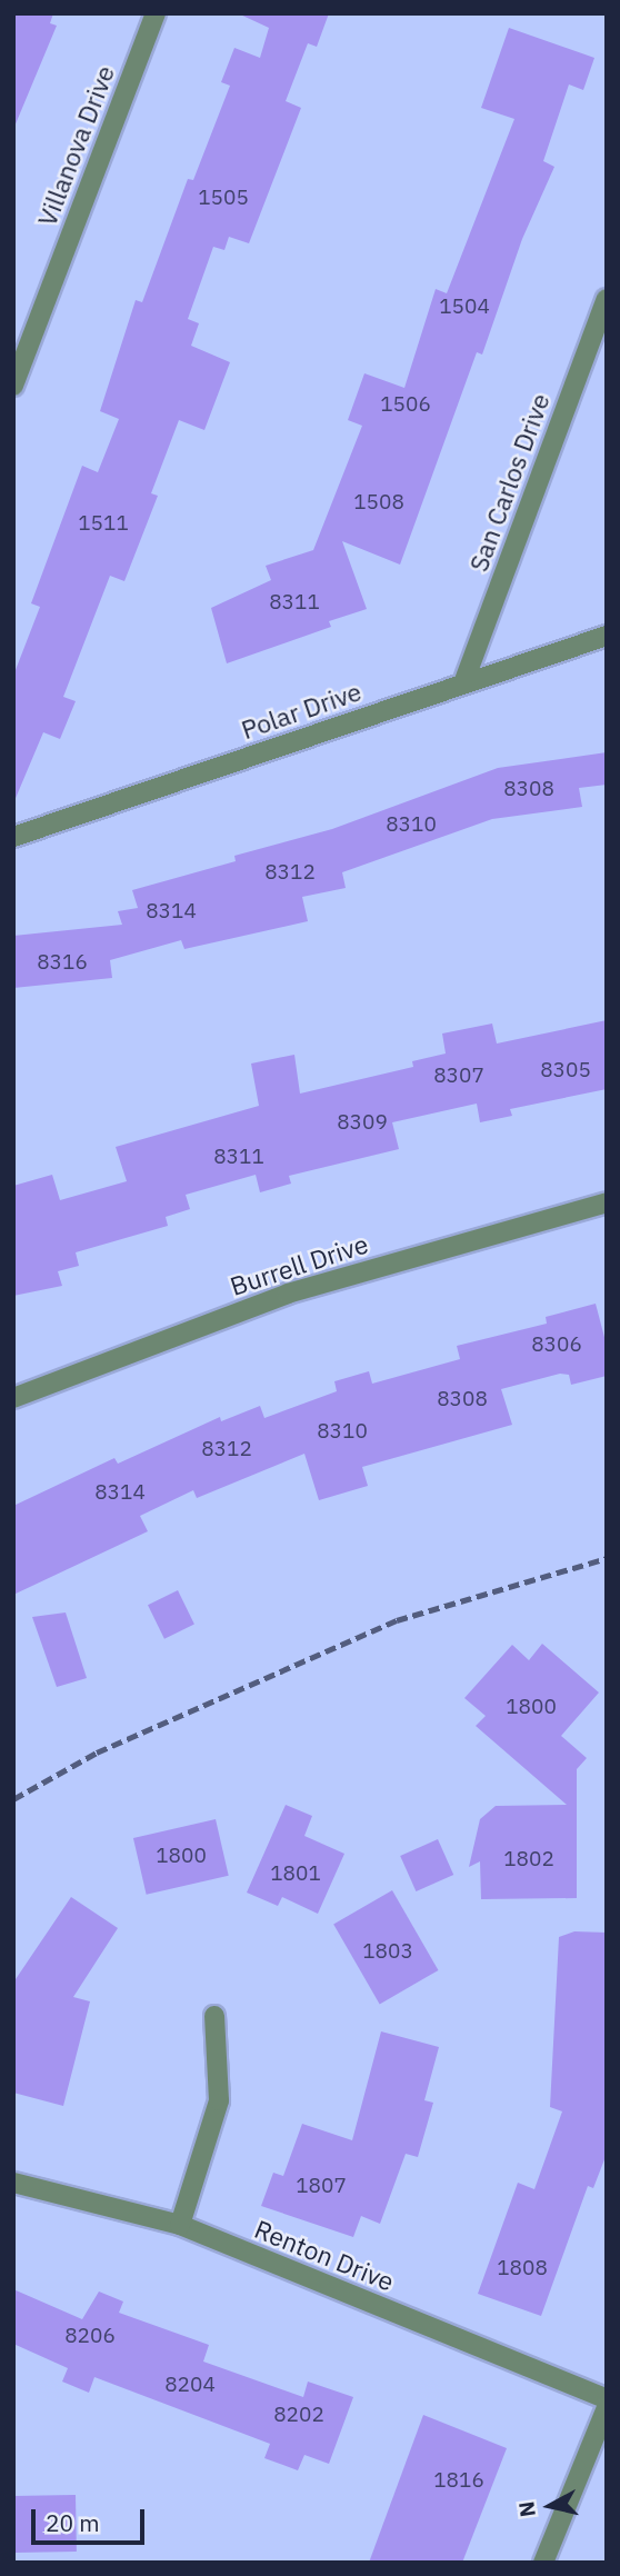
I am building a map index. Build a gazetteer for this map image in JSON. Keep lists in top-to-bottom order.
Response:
{
  "streets": {
    "street": [
      "Villanova Drive",
      "San Carlos Drive",
      "Polar Drive",
      "Burrell Drive",
      "Renton Drive"
    ]
  },
  "crossings": [
    ["San Carlos Drive", "Polar Drive"]
  ],
  "house_numbers": [
    "1505",
    "1504",
    "1506",
    "1508",
    "1511",
    "8311",
    "8308",
    "8310",
    "8312",
    "8314",
    "8316",
    "8305",
    "8307",
    "8309",
    "8311",
    "8306",
    "8308",
    "8310",
    "8312",
    "8314",
    "1800",
    "1800",
    "1802",
    "1801",
    "1803",
    "1807",
    "1808",
    "8206",
    "8204",
    "8202",
    "1816"
  ],
  "scale_bar": "20 m",
  "north": "left"
}
